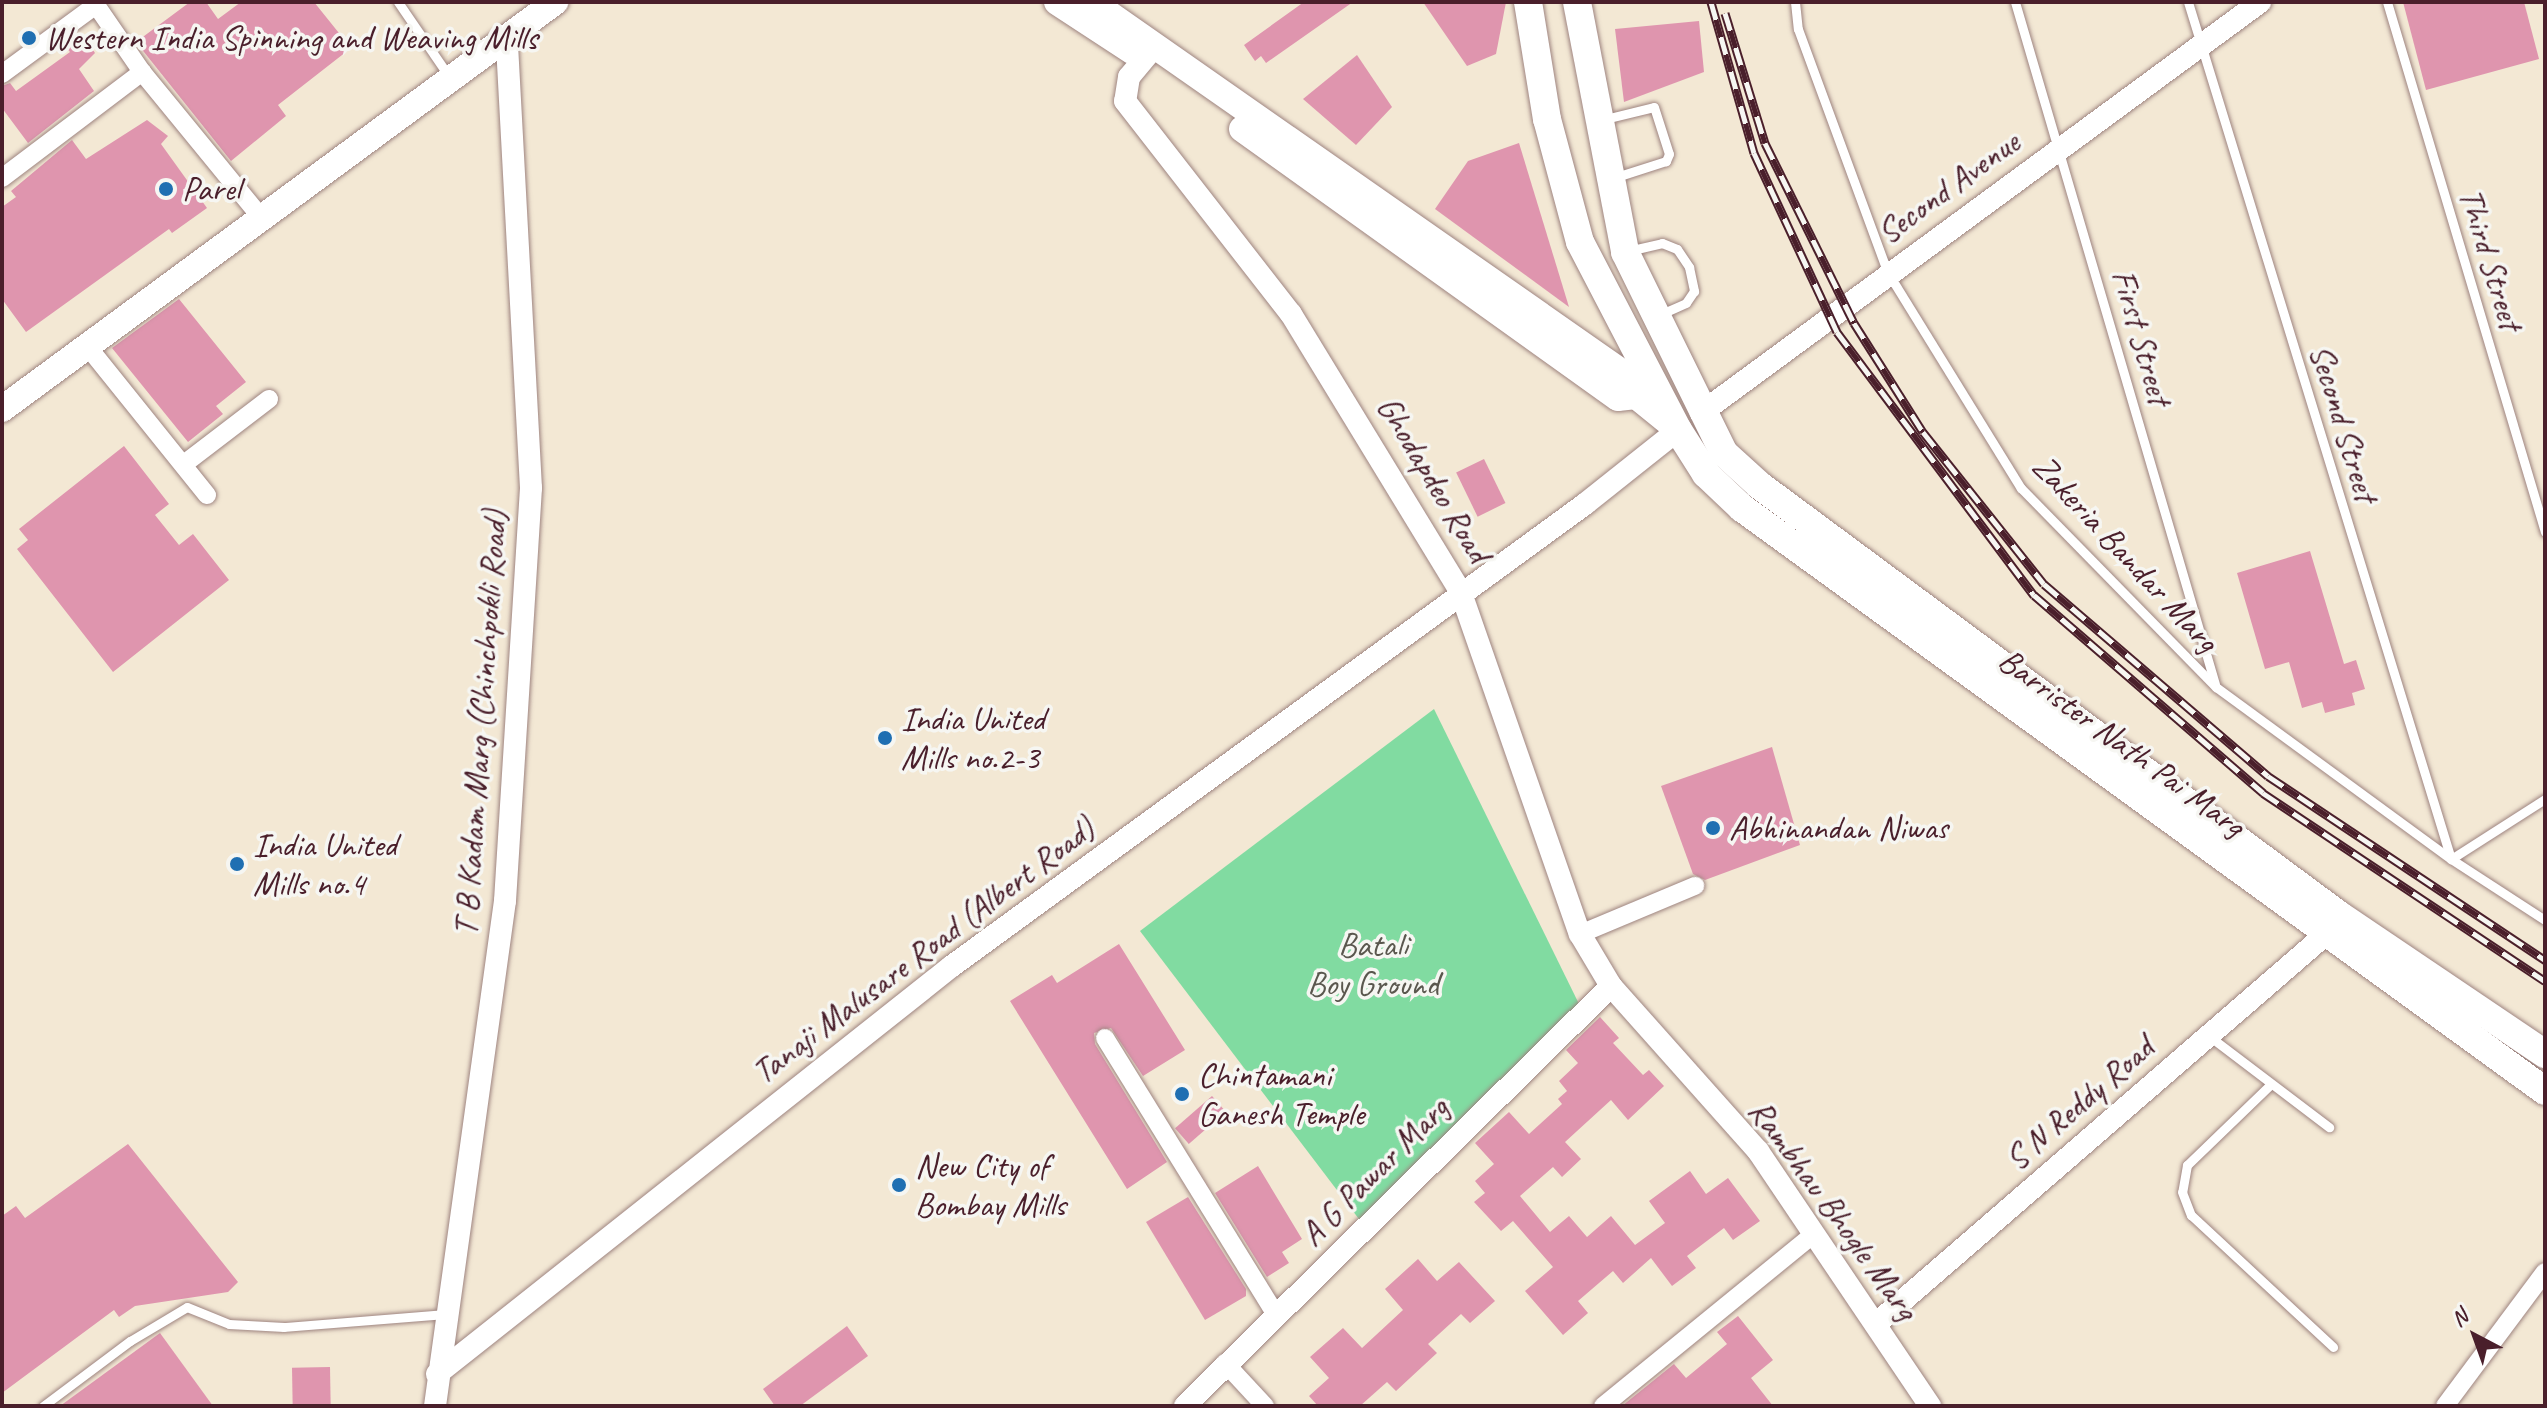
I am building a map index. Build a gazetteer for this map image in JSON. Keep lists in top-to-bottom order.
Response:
{
  "streets": {
    "main road": ["Barrister Nath Pai Marg"],
    "street": [
      "Second Avenue",
      "Ghodapdeo Road",
      "T B Kadam Marg (Chinchpokli Road)",
      "Tanaji Malusare Road (Albert Road)",
      "S N Reddy Road",
      "A G Pawar Marg",
      "Rambhau Bhogle Marg"
    ],
    "lane": [
      "Third Street",
      "First Street",
      "Second Street",
      "Zakeria Bandar Marg"
    ]
  },
  "crossings": [
    ["Second Avenue", "First Street"],
    ["Second Avenue", "Second Street"],
    ["Second Avenue", "Zakeria Bandar Marg"],
    ["Second Avenue", "Barrister Nath Pai Marg"],
    ["Second Avenue", "Tanaji Malusare Road (Albert Road)"],
    ["First Street", "Zakeria Bandar Marg"],
    ["Second Street", "Zakeria Bandar Marg"],
    ["Ghodapdeo Road", "Tanaji Malusare Road (Albert Road)"],
    ["Ghodapdeo Road", "A G Pawar Marg"],
    ["Ghodapdeo Road", "Rambhau Bhogle Marg"],
    ["T B Kadam Marg (Chinchpokli Road)", "Tanaji Malusare Road (Albert Road)"],
    ["Barrister Nath Pai Marg", "Tanaji Malusare Road (Albert Road)"],
    ["Barrister Nath Pai Marg", "S N Reddy Road"],
    ["S N Reddy Road", "Rambhau Bhogle Marg"],
    ["A G Pawar Marg", "Rambhau Bhogle Marg"]
  ],
  "parks": ["Batali Boy Ground"],
  "places": [
    "Western India Spinning and Weaving Mills",
    "Parel",
    "India United Mills no.2-3",
    "Abhinandan Niwas",
    "India United Mills no.4",
    "Chintamani Ganesh Temple",
    "New City of Bombay Mills"
  ],
  "north": "top left"
}
